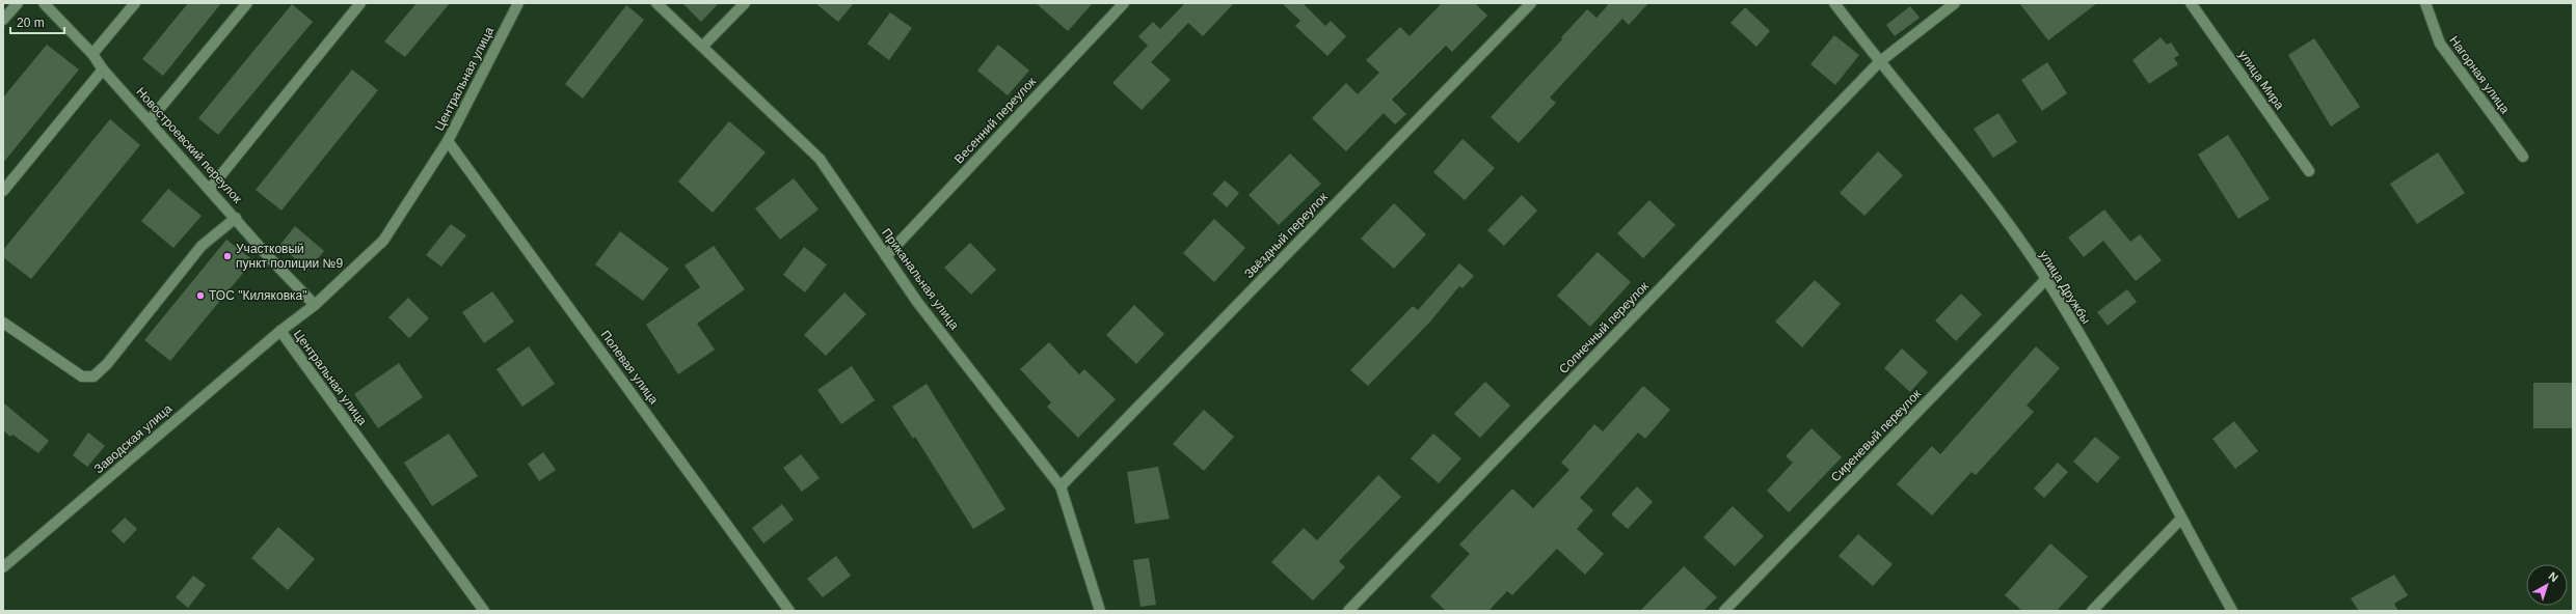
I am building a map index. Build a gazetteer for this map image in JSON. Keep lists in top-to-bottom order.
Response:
{
  "streets": {
    "street": [
      "Нагорная улица",
      "Центральная улица",
      "улица Мира",
      "Весенний переулок",
      "Новостроевский переулок",
      "Звёздный переулок",
      "Приканальная улица",
      "улица Дружбы",
      "Солнечный переулок",
      "Полевая улица",
      "Сиреневый переулок",
      "Заводская улица"
    ]
  },
  "crossings": [
    ["Центральная улица", "Новостроевский переулок"],
    ["Центральная улица", "Полевая улица"],
    ["Центральная улица", "Заводская улица"],
    ["Весенний переулок", "Приканальная улица"],
    ["Звёздный переулок", "Приканальная улица"],
    ["улица Дружбы", "Солнечный переулок"],
    ["улица Дружбы", "Сиреневый переулок"]
  ],
  "places": ["Участковый пункт полиции №9", "ТОС \"Киляковка\""],
  "scale_bar": "20 m",
  "north": "top right"
}
